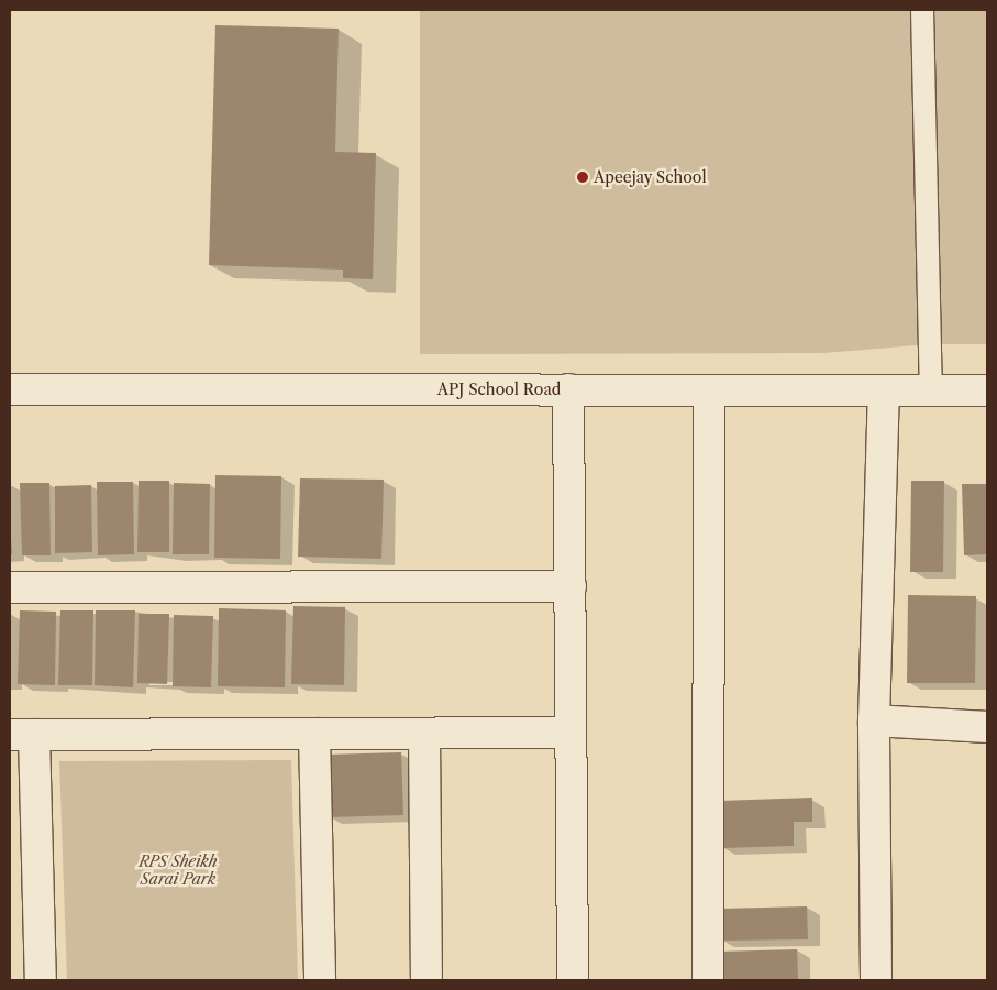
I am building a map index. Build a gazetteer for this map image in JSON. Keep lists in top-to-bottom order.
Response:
{
  "streets": {
    "street": ["APJ School Road"]
  },
  "parks": ["RPS Sheikh Sarai Park"],
  "places": ["Apeejay School"]
}
